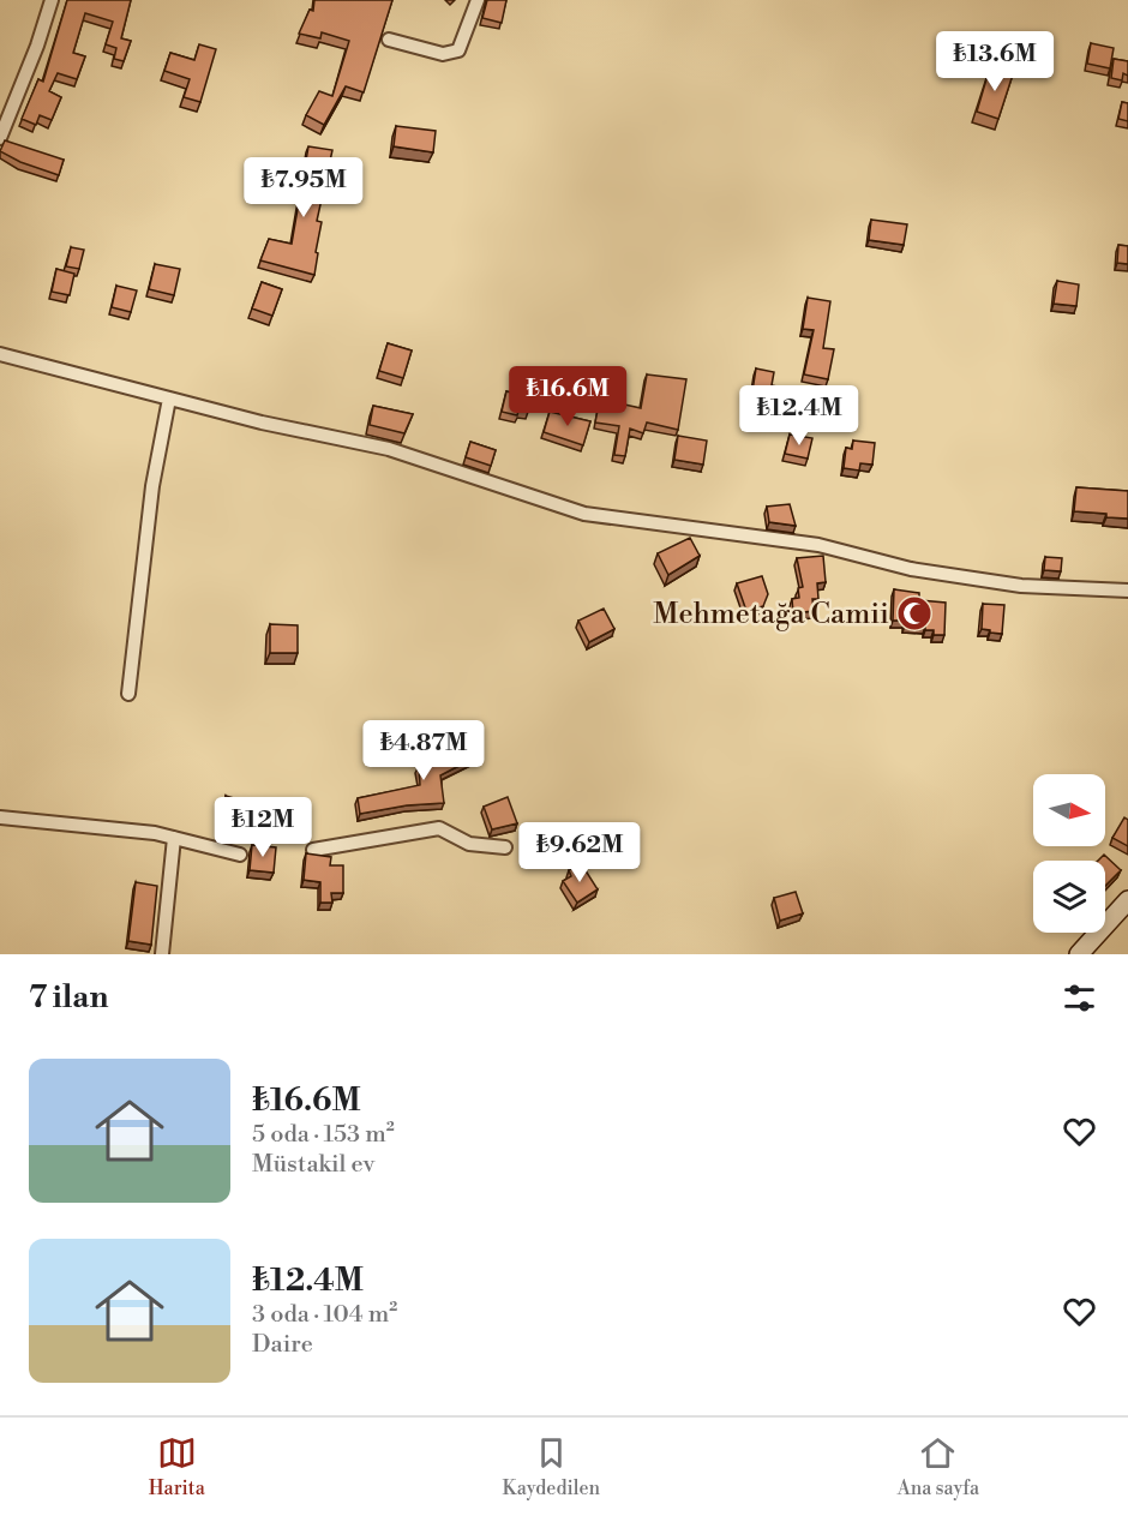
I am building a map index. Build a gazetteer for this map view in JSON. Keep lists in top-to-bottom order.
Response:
{
  "places": {
    "mosque": ["Mehmetağa Camii"]
  },
  "north": "right",
  "page": {
    "price": [
      "₺13.6M",
      "₺7.95M",
      "₺16.6M",
      "₺12.4M",
      "₺4.87M",
      "₺12M",
      "₺9.62M"
    ],
    "heading": "7 ilan",
    "list": [
      {
        "name": "₺16.6M",
        "note": "5 oda · 153 m² · Müstakil ev"
      },
      {
        "name": "₺12.4M",
        "note": "3 oda · 104 m² · Daire"
      }
    ],
    "tabs": ["Harita", "Kaydedilen", "Ana sayfa"]
  }
}
